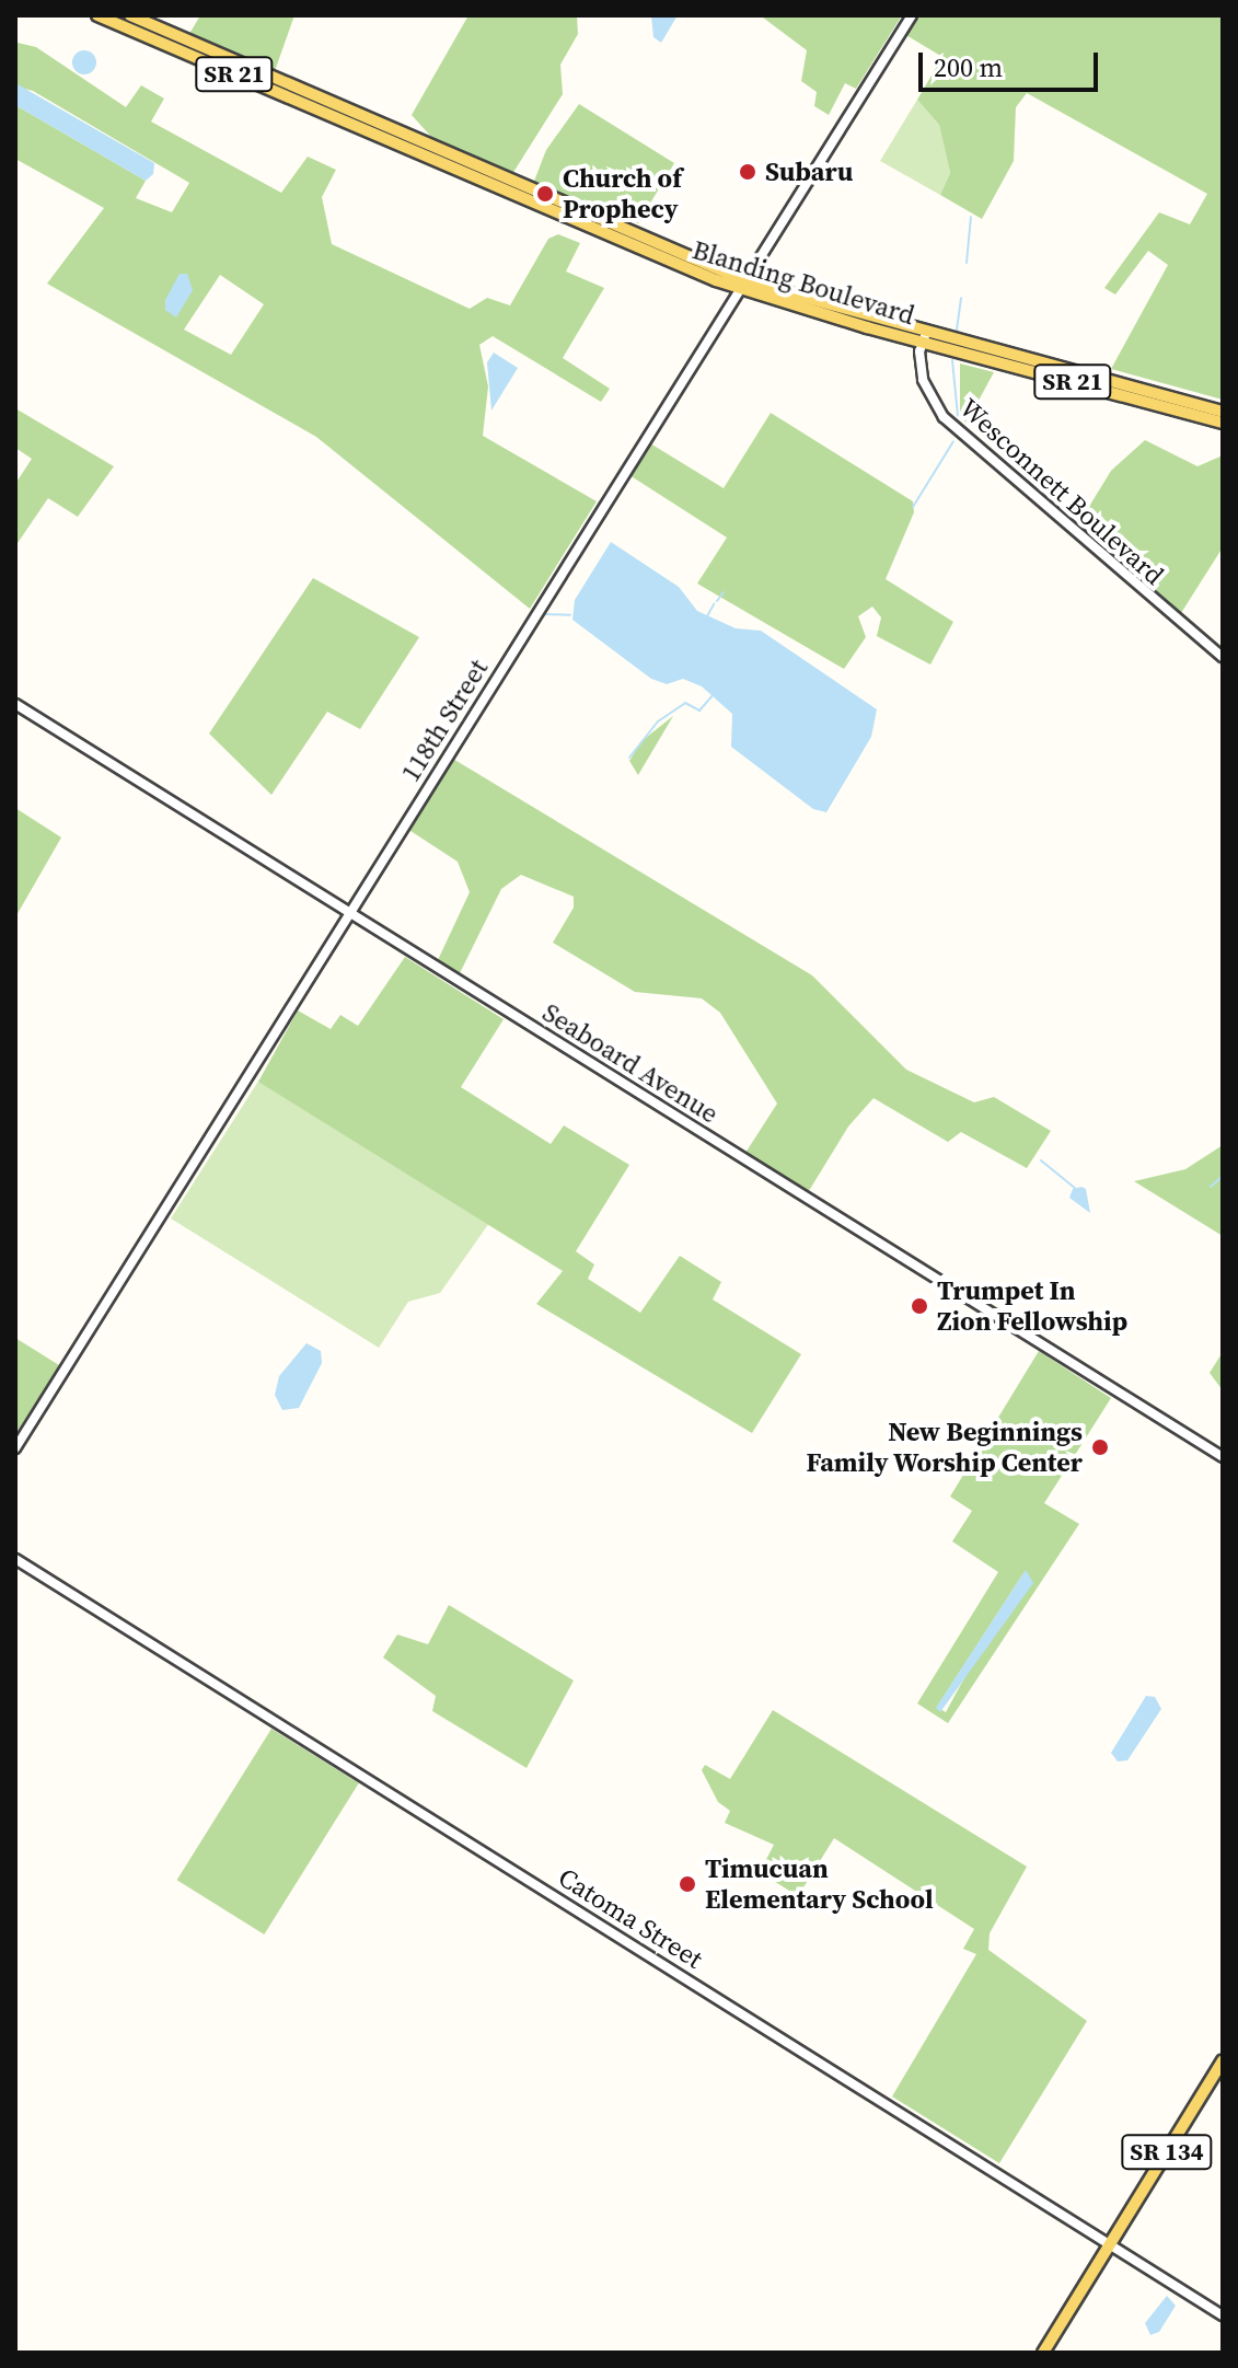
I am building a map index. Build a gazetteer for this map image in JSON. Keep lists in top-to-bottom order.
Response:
{
  "streets": {
    "main road": ["SR 21", "Blanding Boulevard", "SR 134"],
    "street": [
      "Wesconnett Boulevard",
      "118th Street",
      "Seaboard Avenue",
      "Catoma Street"
    ]
  },
  "crossings": [
    ["Blanding Boulevard", "Wesconnett Boulevard"],
    ["Blanding Boulevard", "118th Street"],
    ["118th Street", "Seaboard Avenue"],
    ["Catoma Street", "SR 134"]
  ],
  "places": [
    "Subaru",
    "Church of Prophecy",
    "Trumpet In Zion Fellowship",
    "New Beginnings Family Worship Center",
    "Timucuan Elementary School"
  ],
  "scale_bar": "200 m"
}
